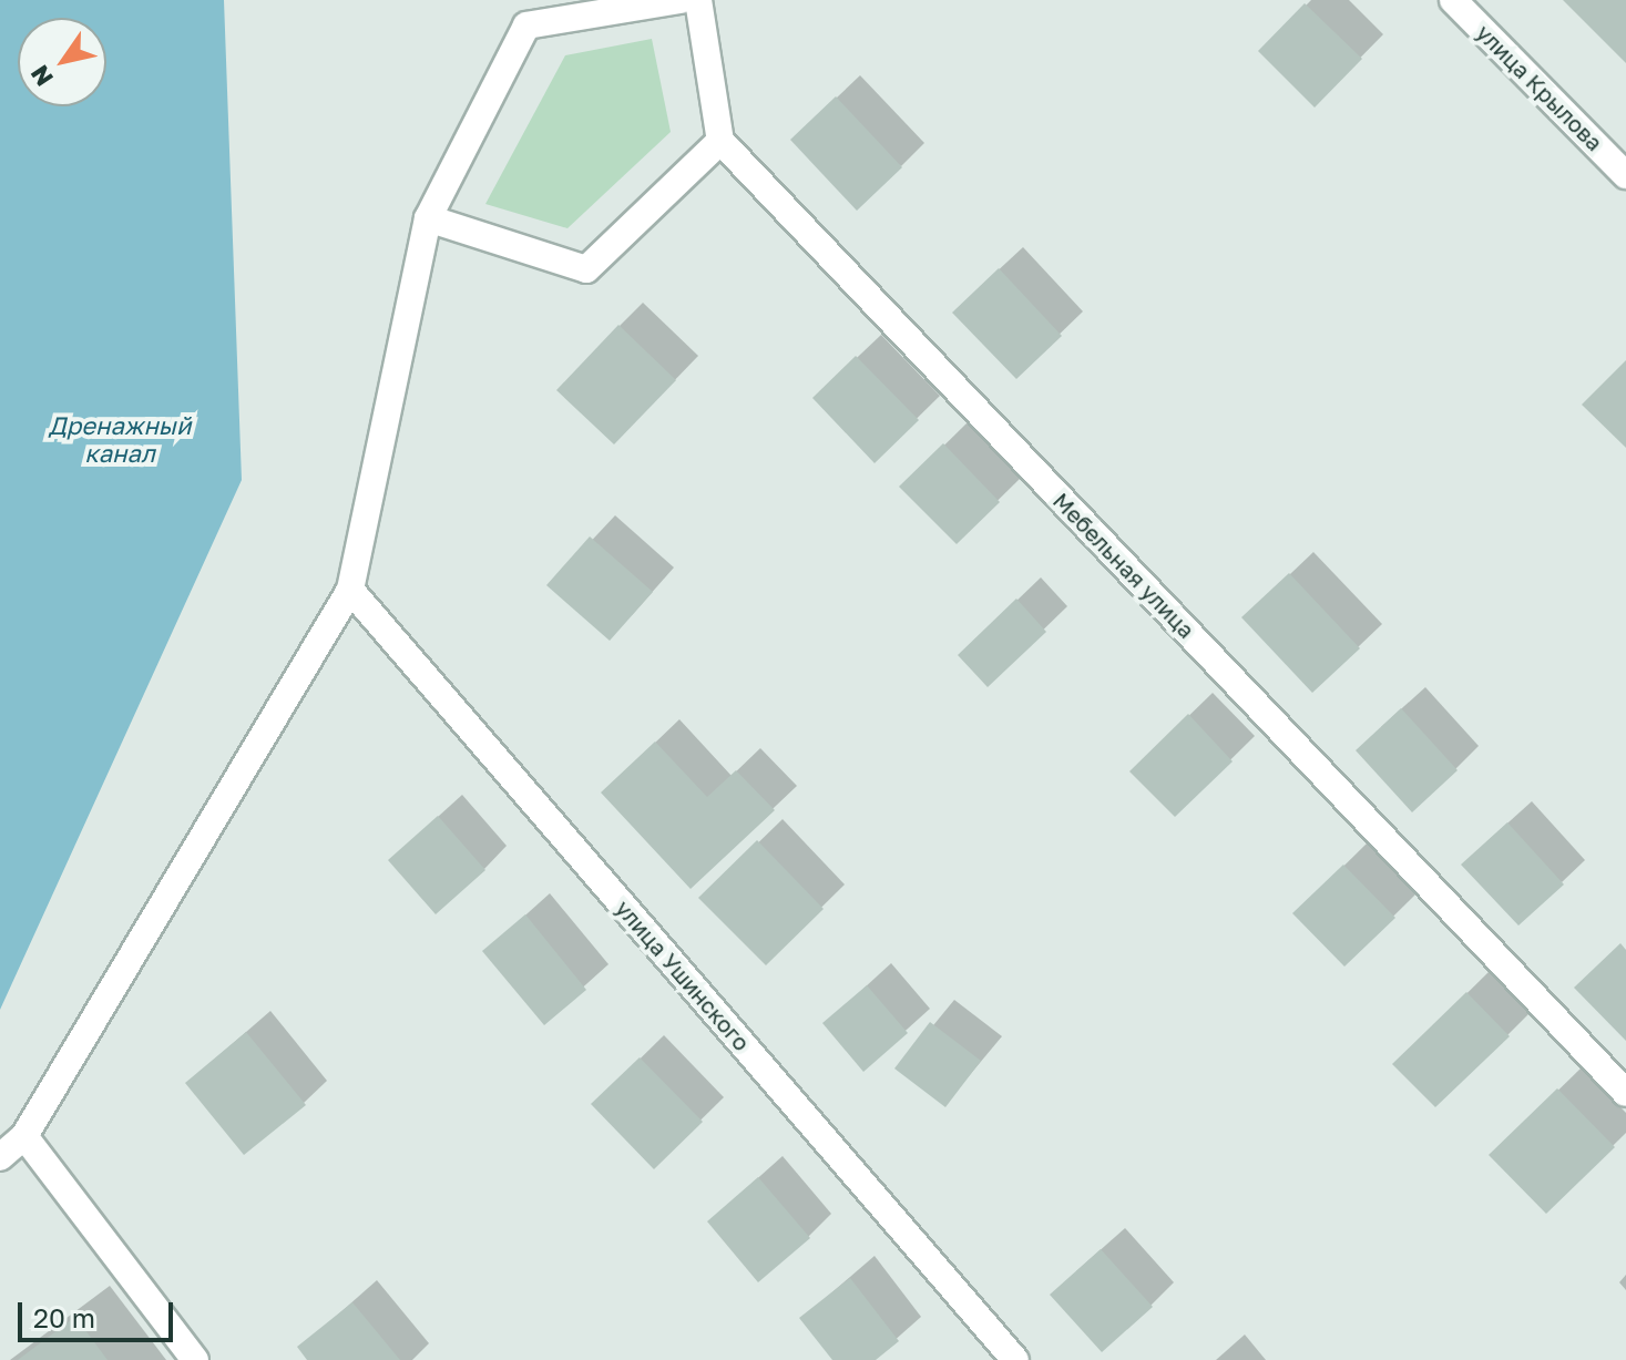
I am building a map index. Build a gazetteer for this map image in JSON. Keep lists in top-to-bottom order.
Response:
{
  "streets": {
    "street": ["улица Крылова", "Мебельная улица", "улица Ушинского"]
  },
  "water": ["Дренажный канал"],
  "scale_bar": "20 m",
  "north": "bottom left"
}
